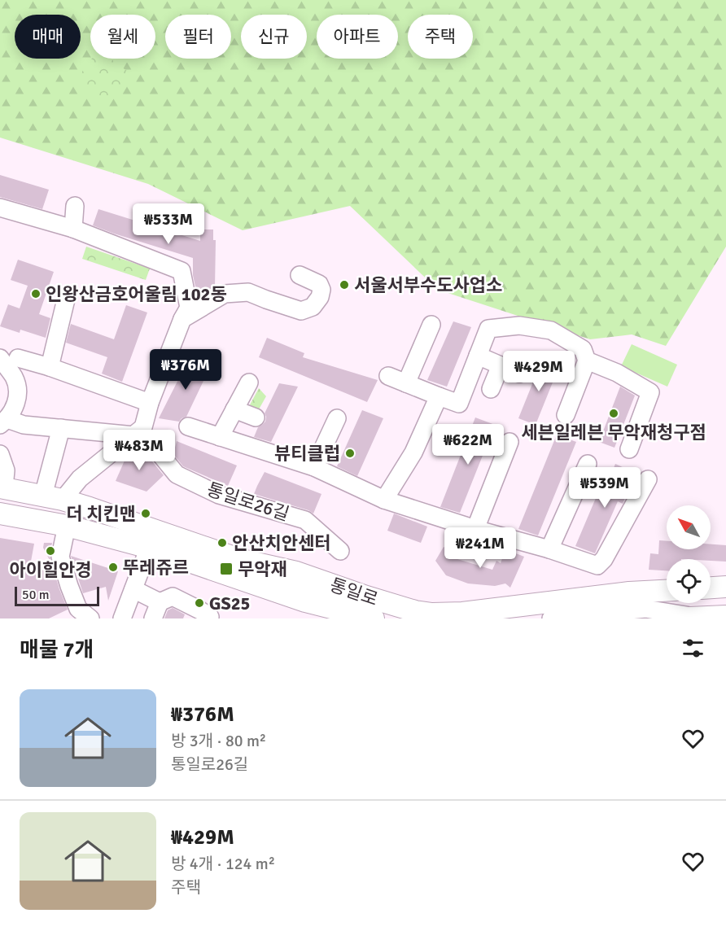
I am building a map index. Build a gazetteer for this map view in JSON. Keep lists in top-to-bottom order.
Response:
{
  "streets": {
    "main road": ["통일로"],
    "street": ["통일로26길"]
  },
  "places": {
    "other": [
      "서울서부수도사업소",
      "인왕산금호어울림 102동",
      "세븐일레븐 무악재청구점",
      "뷰티클럽",
      "더 치킨맨",
      "안산치안센터",
      "아이힐안경",
      "뚜레쥬르",
      "GS25"
    ],
    "transit": ["무악재"]
  },
  "scale_bar": "50 m",
  "north": "top left",
  "page": {
    "chip": [
      "매매",
      "월세",
      "필터",
      "신규",
      "아파트",
      "주택"
    ],
    "price": [
      "₩533M",
      "₩376M",
      "₩429M",
      "₩622M",
      "₩483M",
      "₩539M",
      "₩241M"
    ],
    "scale": "50 m",
    "heading": "매물 7개",
    "list": [
      {
        "name": "₩376M",
        "note": "방 3개 · 80 m² · 통일로26길"
      },
      {
        "name": "₩429M",
        "note": "방 4개 · 124 m² · 주택"
      }
    ]
  }
}
